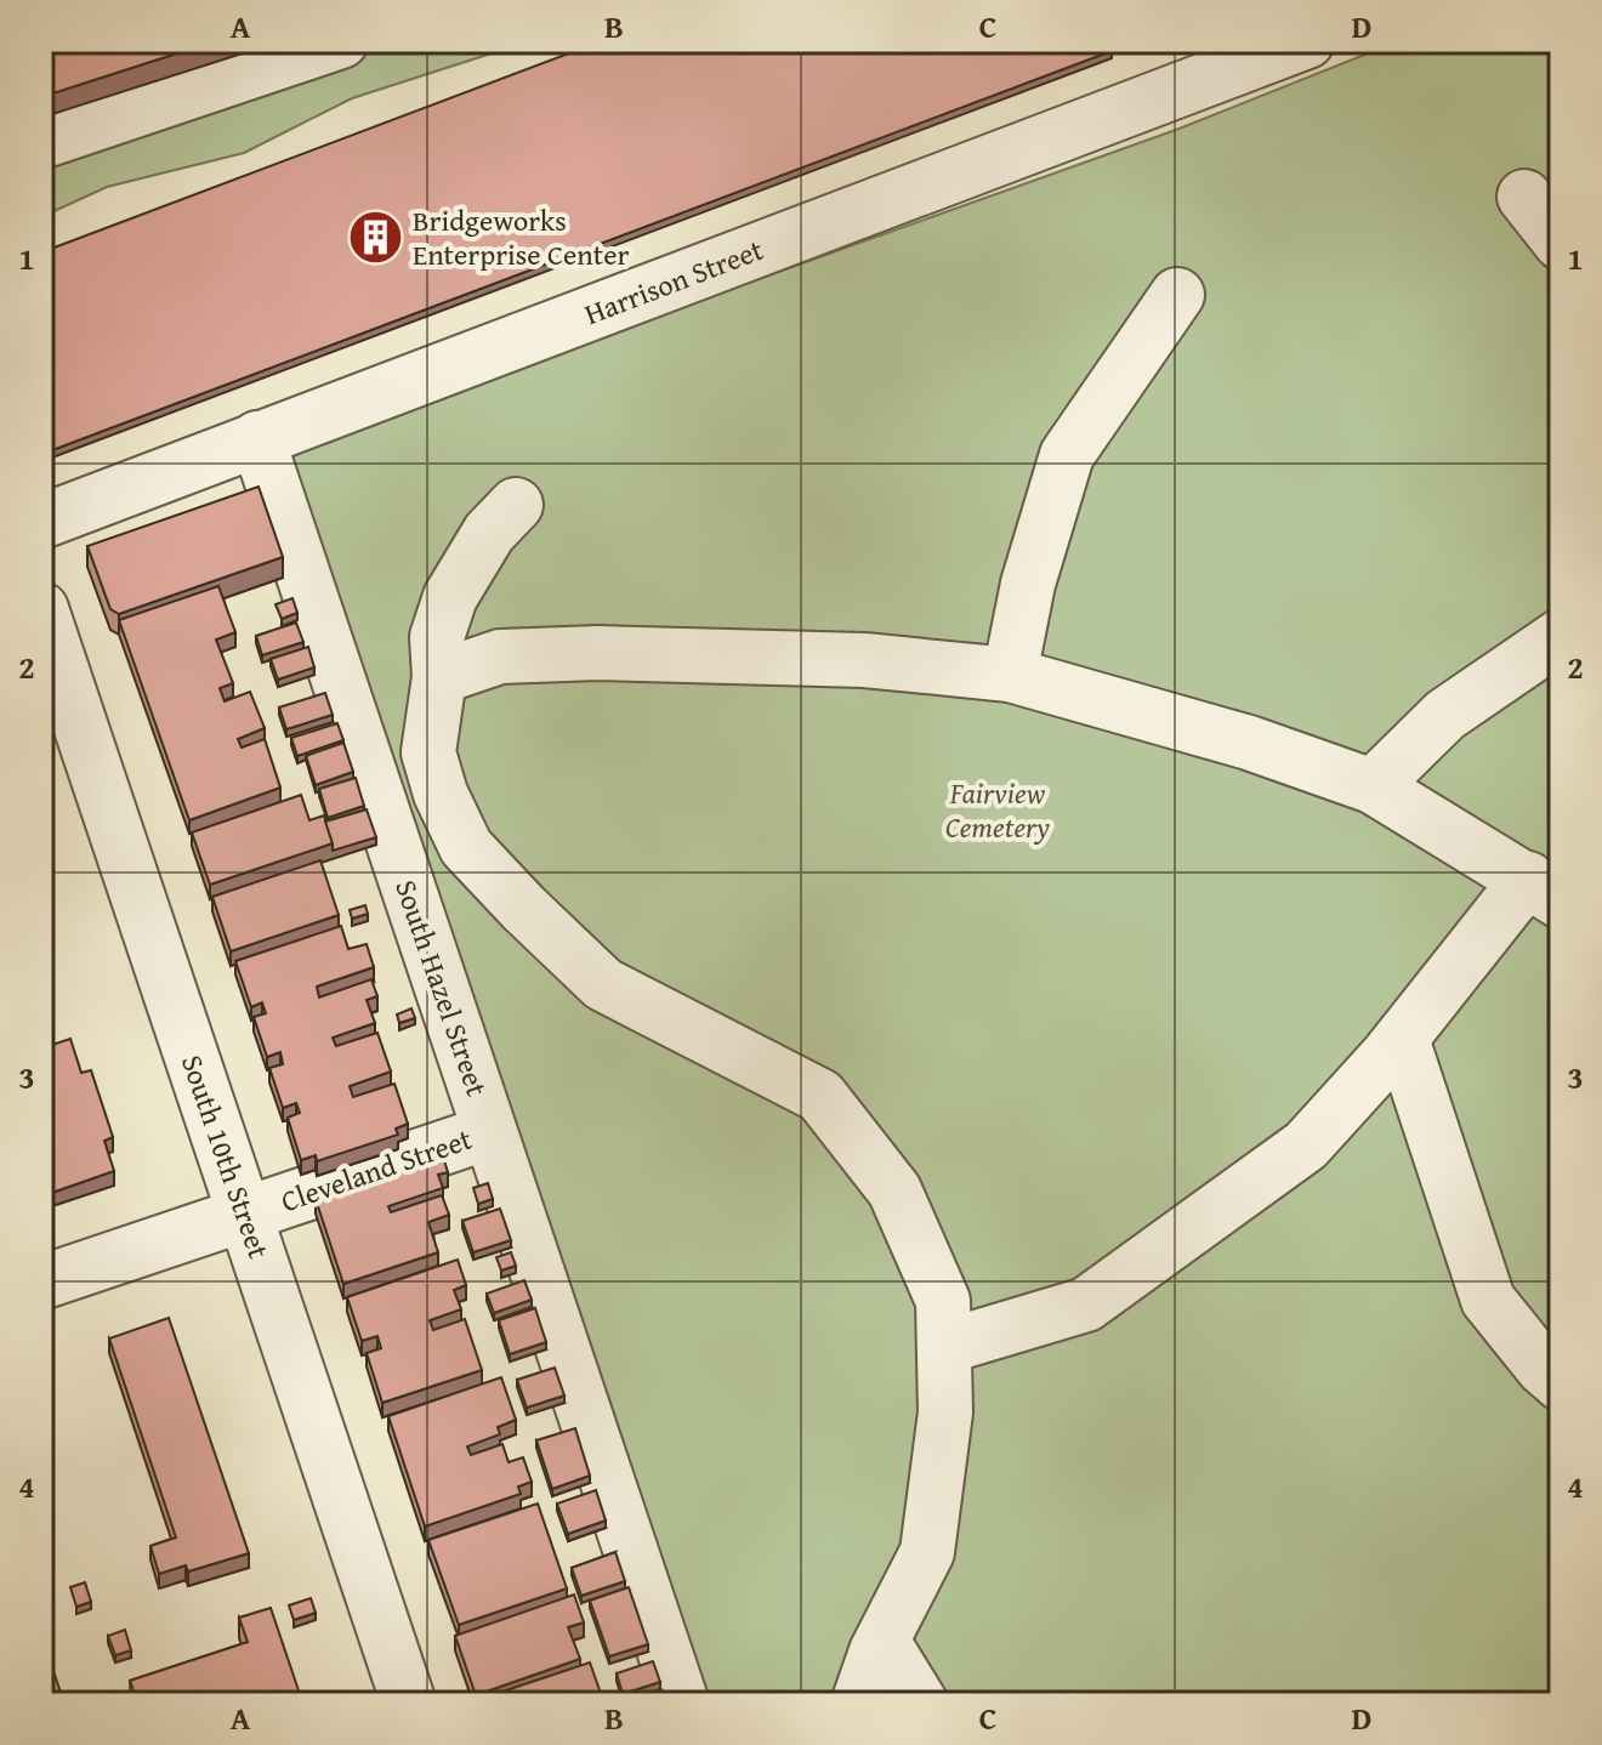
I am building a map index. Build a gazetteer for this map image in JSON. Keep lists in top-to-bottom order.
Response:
{
  "streets": {
    "street": [
      "Harrison Street",
      "South Hazel Street",
      "South 10th Street",
      "Cleveland Street"
    ]
  },
  "crossings": [
    ["Harrison Street", "South Hazel Street"],
    ["South Hazel Street", "Cleveland Street"],
    ["South 10th Street", "Cleveland Street"]
  ],
  "parks": ["Fairview Cemetery"],
  "places": {
    "building": ["Bridgeworks Enterprise Center"]
  },
  "grid": {
    "columns": [
      "A",
      "B",
      "C",
      "D"
    ],
    "rows": [
      "1",
      "2",
      "3",
      "4"
    ]
  }
}
